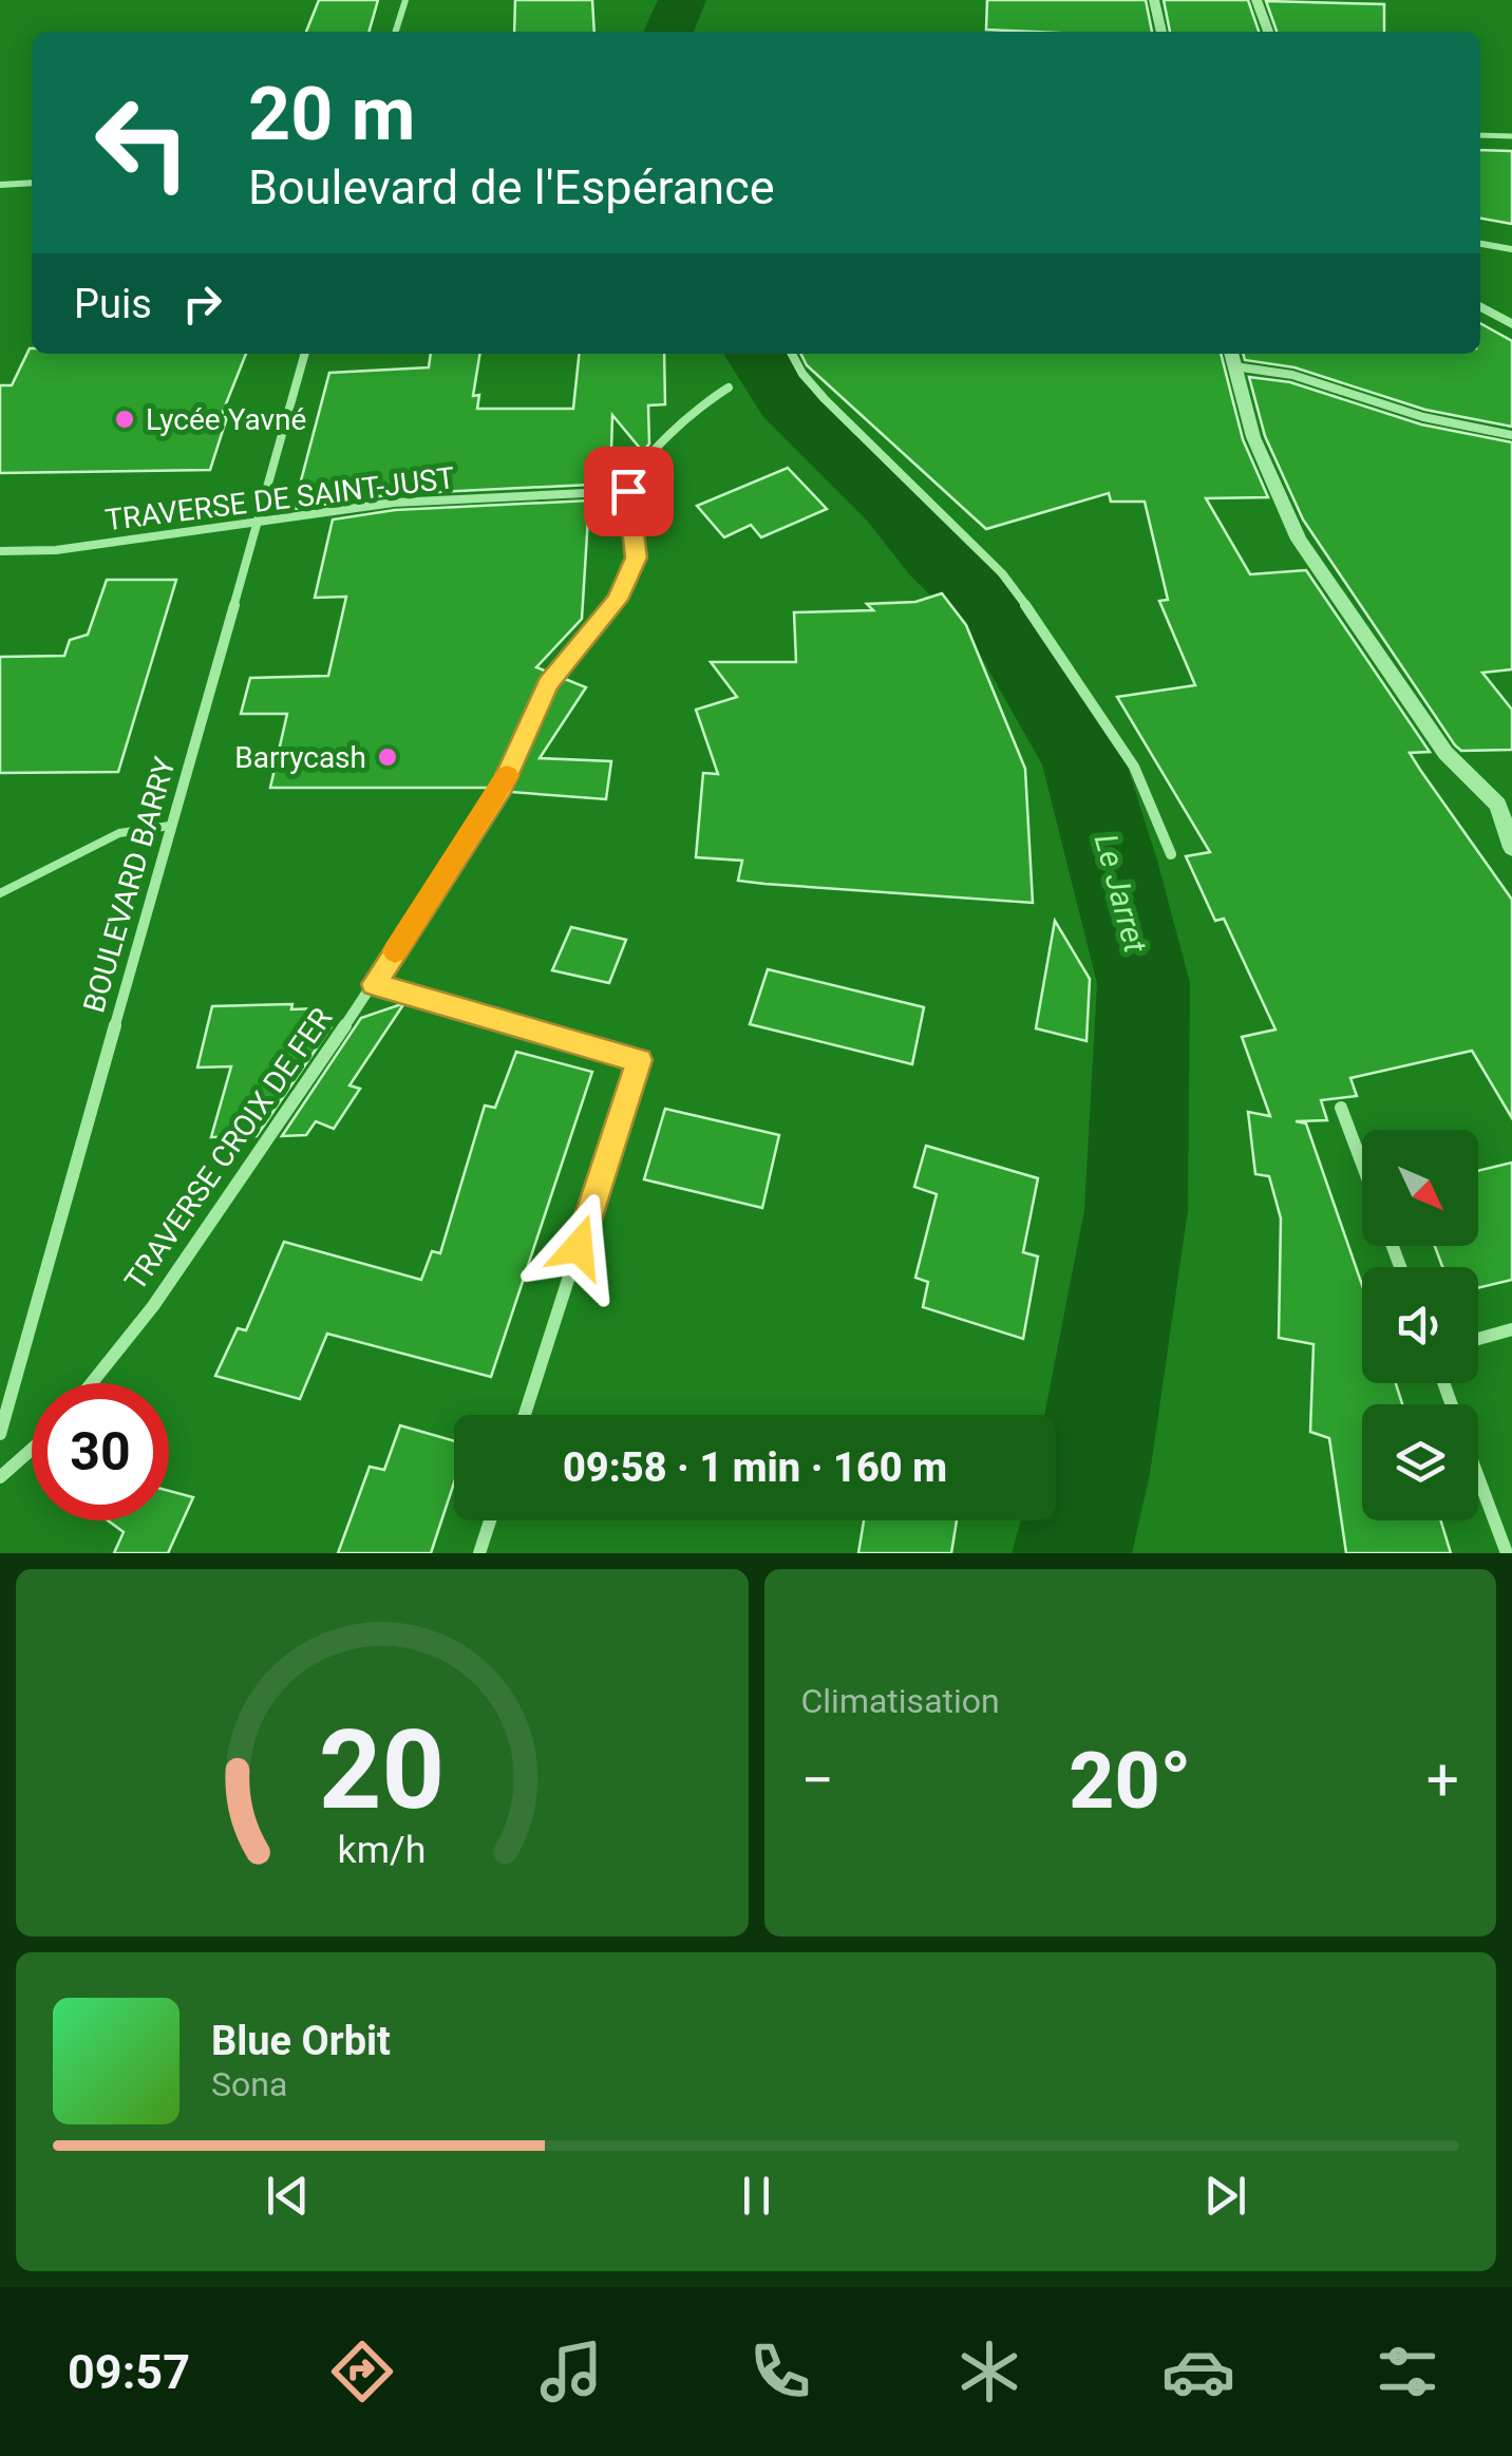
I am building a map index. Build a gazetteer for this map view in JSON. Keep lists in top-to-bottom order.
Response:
{
  "streets": {
    "street": ["TRAVERSE DE SAINT-JUST", "BOULEVARD BARRY", "TRAVERSE CROIX DE FER"]
  },
  "crossings": [
    ["TRAVERSE DE SAINT-JUST", "BOULEVARD BARRY"],
    ["TRAVERSE DE SAINT-JUST", "TRAVERSE CROIX DE FER"]
  ],
  "water": ["Le Jarret"],
  "places": ["Lycée Yavné", "Barrycash"],
  "north": "bottom right",
  "page": {
    "turn": ["20 m", "Boulevard de l'Espérance"],
    "then": "Puis",
    "limit": "30",
    "trip": "09:58 · 1 min · 160 m",
    "tile": "Climatisation",
    "heat": ["−", "20°", "+"],
    "song": ["Blue Orbit", "Sona"],
    "tabs": "09:57",
    "gauge": ["20", "km/h"]
  }
}
